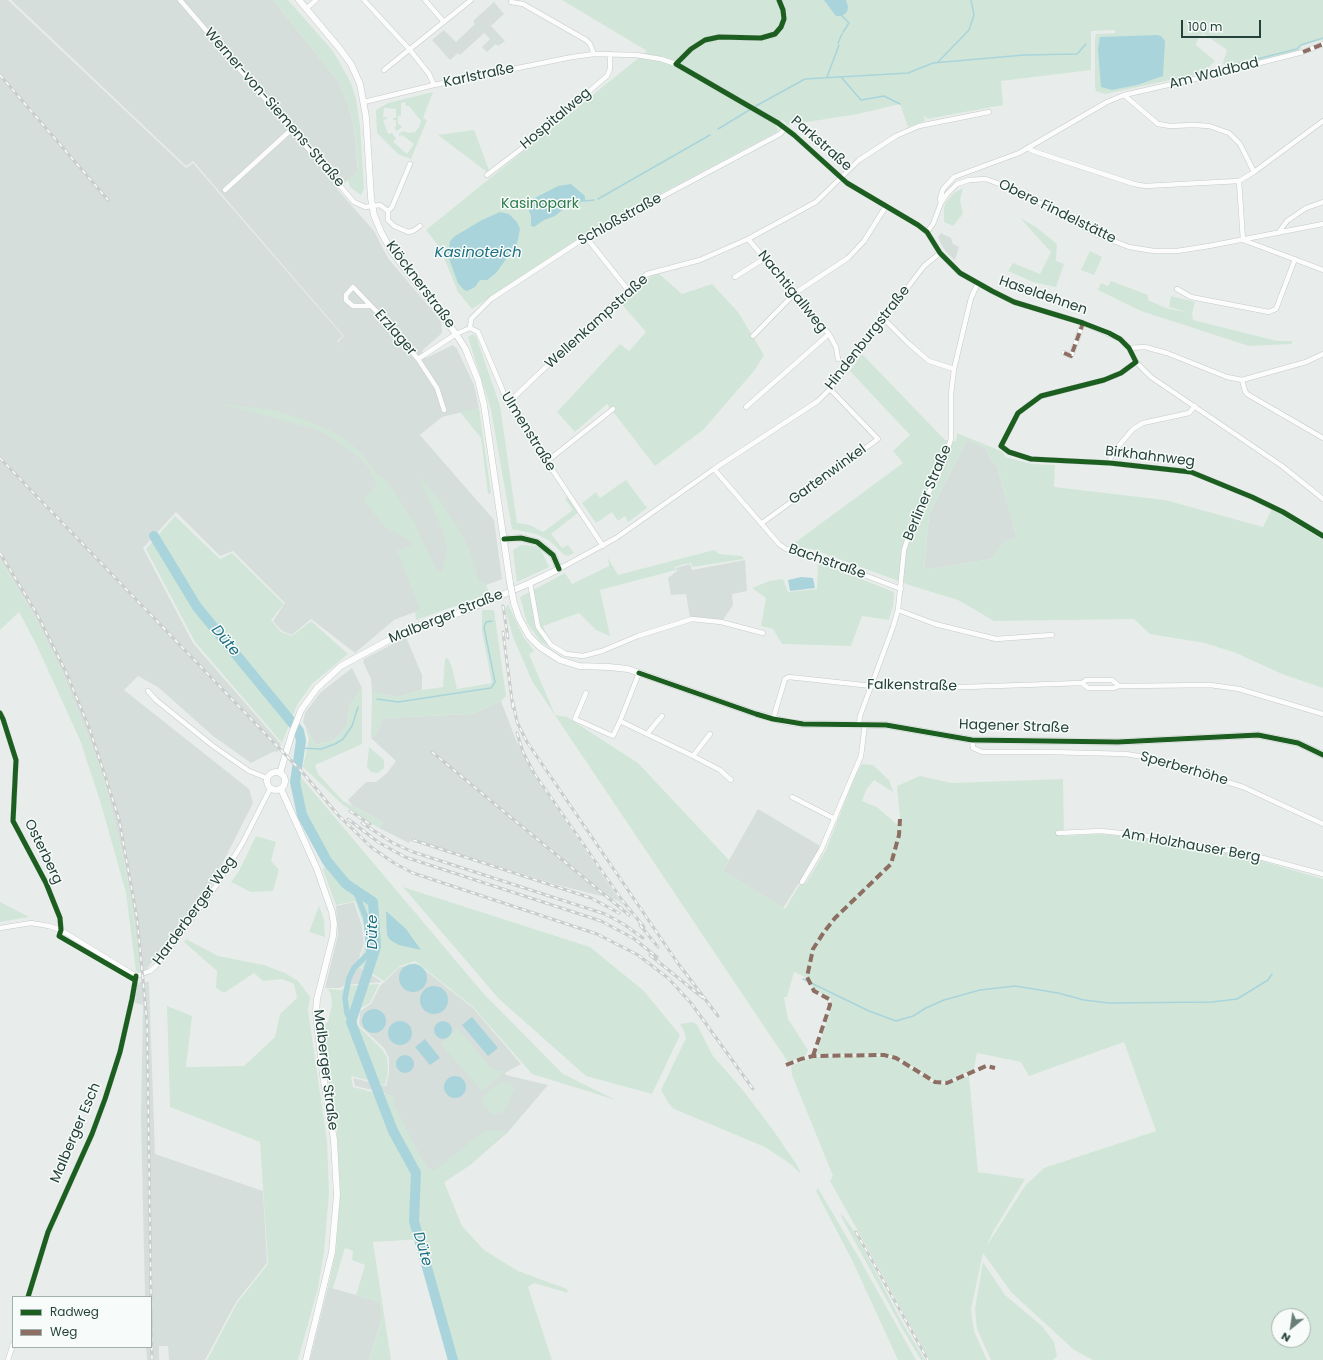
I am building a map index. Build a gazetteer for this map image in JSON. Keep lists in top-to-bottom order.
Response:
{
  "streets": {
    "main road": ["Klöcknerstraße", "Malberger Straße", "Hagener Straße"],
    "street": [
      "Am Waldbad",
      "Karlstraße",
      "Werner-von-Siemens-Straße",
      "Hospitalweg",
      "Parkstraße",
      "Obere Findelstätte",
      "Schloßstraße",
      "Nachtigallweg",
      "Haseldehnen",
      "Wellenkampstraße",
      "Erzlager",
      "Hindenburgstraße",
      "Ulmenstraße",
      "Birkhahnweg",
      "Gartenwinkel",
      "Berliner Straße",
      "Bachstraße",
      "Falkenstraße",
      "Sperberhöhe",
      "Am Holzhauser Berg",
      "Osterberg",
      "Harderberger Weg",
      "Malberger Esch"
    ]
  },
  "crossings": [
    ["Karlstraße", "Hospitalweg"],
    ["Karlstraße", "Parkstraße"],
    ["Karlstraße", "Klöcknerstraße"],
    ["Werner-von-Siemens-Straße", "Klöcknerstraße"],
    ["Hospitalweg", "Parkstraße"],
    ["Parkstraße", "Schloßstraße"],
    ["Parkstraße", "Wellenkampstraße"],
    ["Schloßstraße", "Ulmenstraße"],
    ["Klöcknerstraße", "Erzlager"],
    ["Klöcknerstraße", "Hagener Straße"],
    ["Nachtigallweg", "Wellenkampstraße"],
    ["Haseldehnen", "Hindenburgstraße"],
    ["Haseldehnen", "Birkhahnweg"],
    ["Haseldehnen", "Berliner Straße"],
    ["Wellenkampstraße", "Ulmenstraße"],
    ["Hindenburgstraße", "Ulmenstraße"],
    ["Hindenburgstraße", "Gartenwinkel"],
    ["Hindenburgstraße", "Bachstraße"],
    ["Hindenburgstraße", "Malberger Straße"],
    ["Gartenwinkel", "Bachstraße"],
    ["Berliner Straße", "Bachstraße"],
    ["Berliner Straße", "Falkenstraße"],
    ["Berliner Straße", "Hagener Straße"],
    ["Malberger Straße", "Harderberger Weg"],
    ["Falkenstraße", "Hagener Straße"],
    ["Hagener Straße", "Sperberhöhe"],
    ["Harderberger Weg", "Malberger Esch"]
  ],
  "water": ["Kasinoteich", "Düte"],
  "parks": ["Kasinopark"],
  "legend": ["Radweg", "Weg"],
  "scale_bar": "100 m",
  "north": "bottom left"
}
